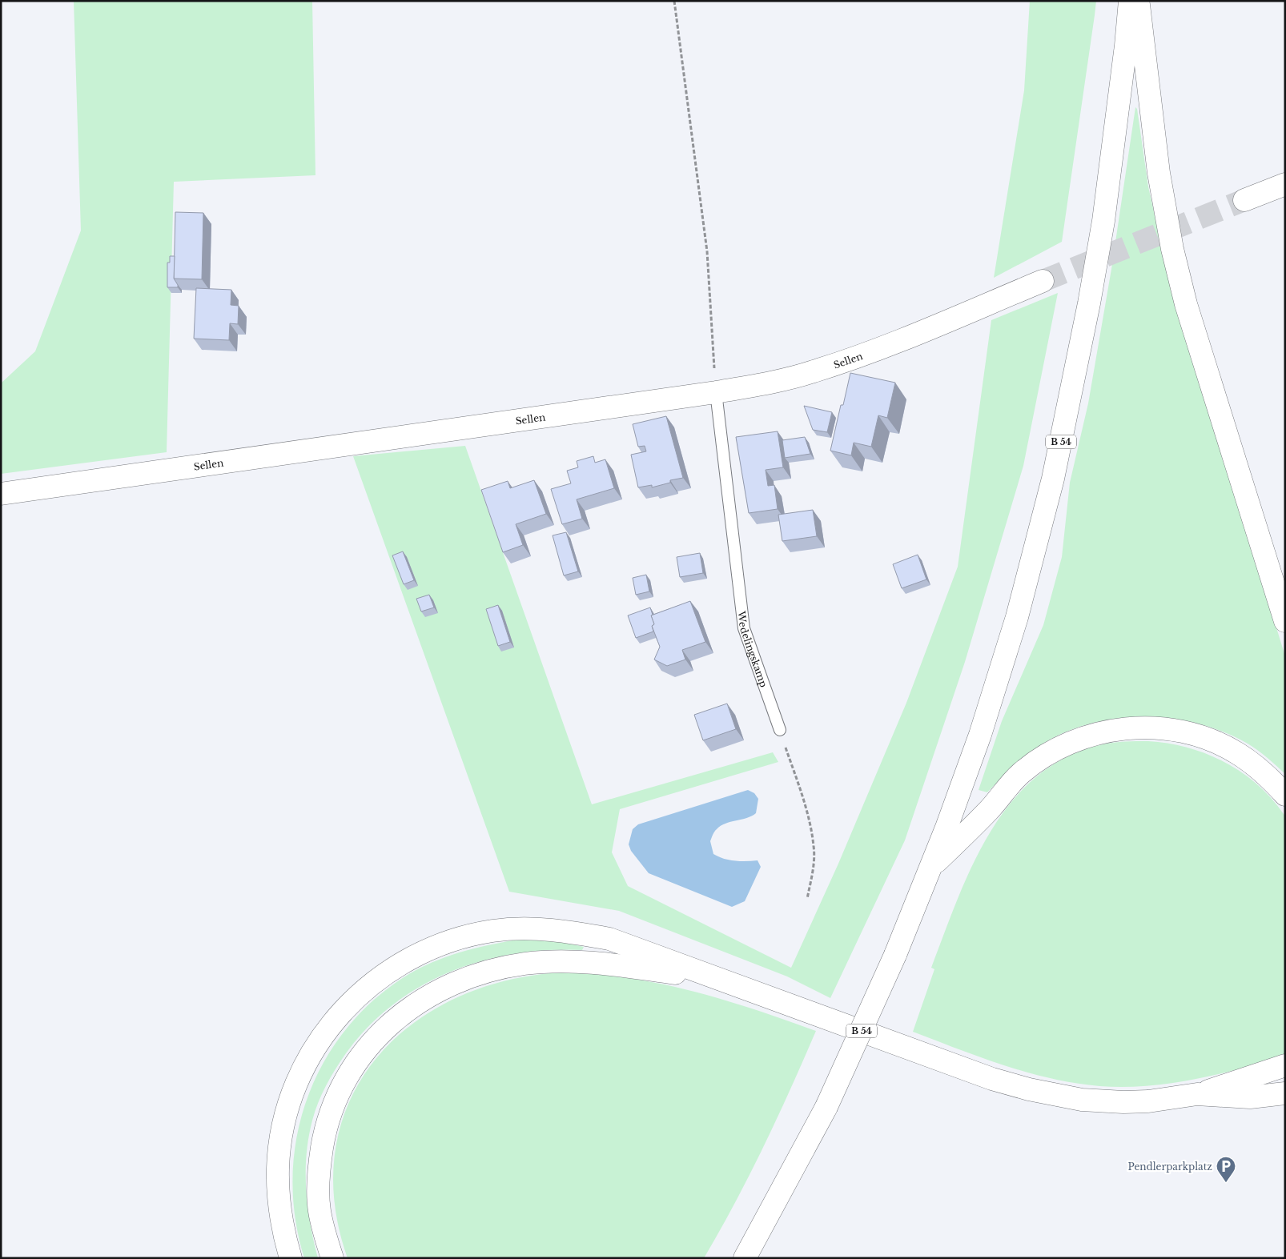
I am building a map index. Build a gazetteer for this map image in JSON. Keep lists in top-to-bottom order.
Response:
{
  "streets": {
    "main road": ["Sellen", "B 54"],
    "lane": ["Wedelingskamp"]
  },
  "crossings": [
    ["Sellen", "Wedelingskamp"]
  ],
  "places": {
    "parking": ["Pendlerparkplatz"]
  }
}
